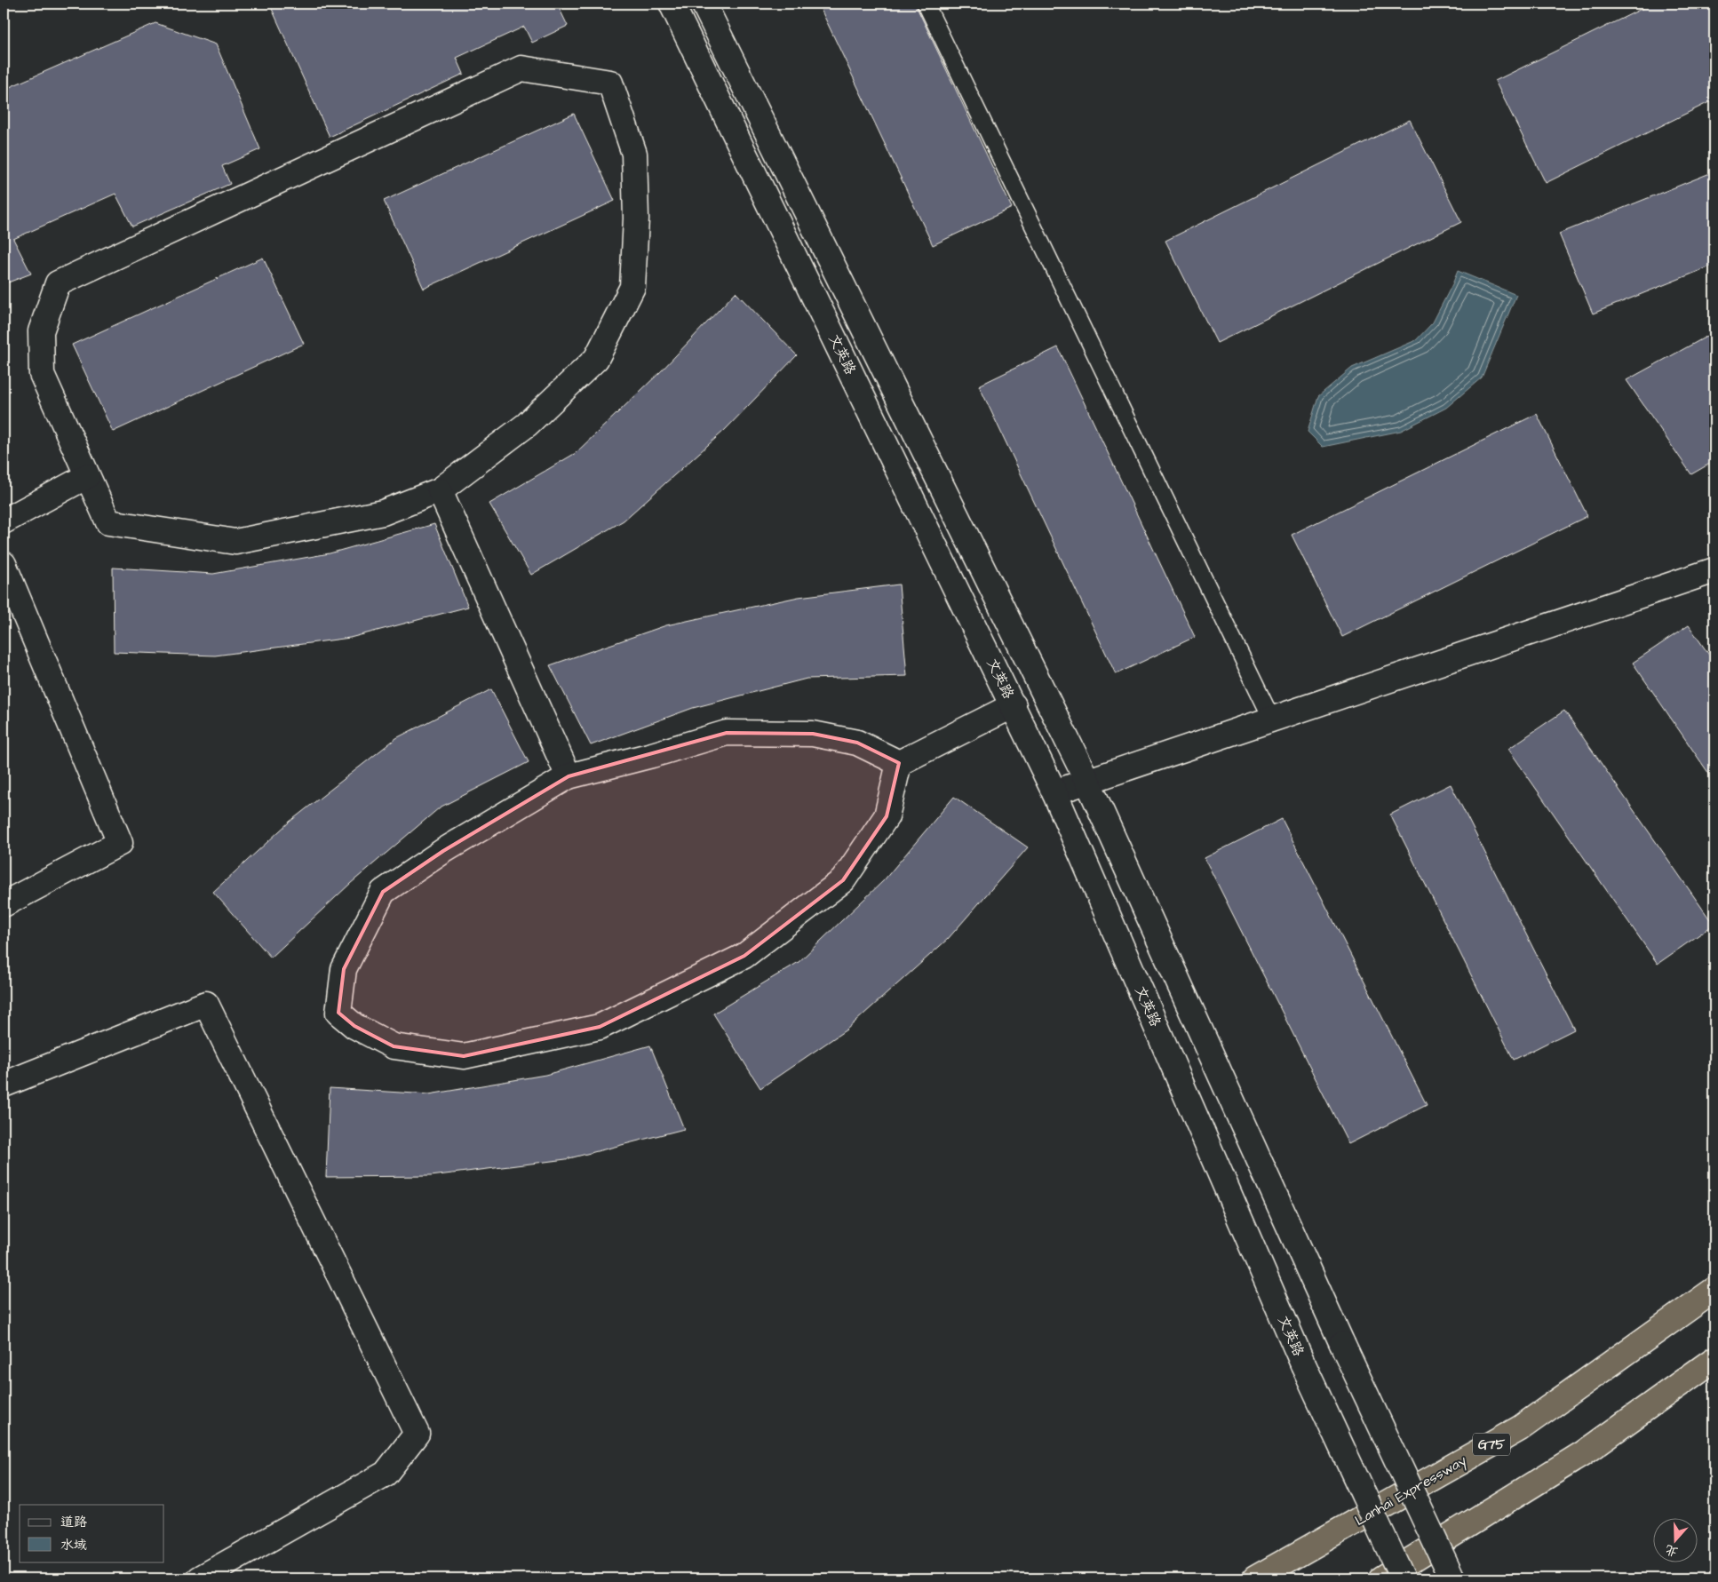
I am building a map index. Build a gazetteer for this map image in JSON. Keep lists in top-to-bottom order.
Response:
{
  "streets": {
    "highway": ["G75", "Lanhai Expressway"],
    "street": ["文英路"]
  },
  "legend": ["道路", "水域"],
  "north": "bottom"
}
